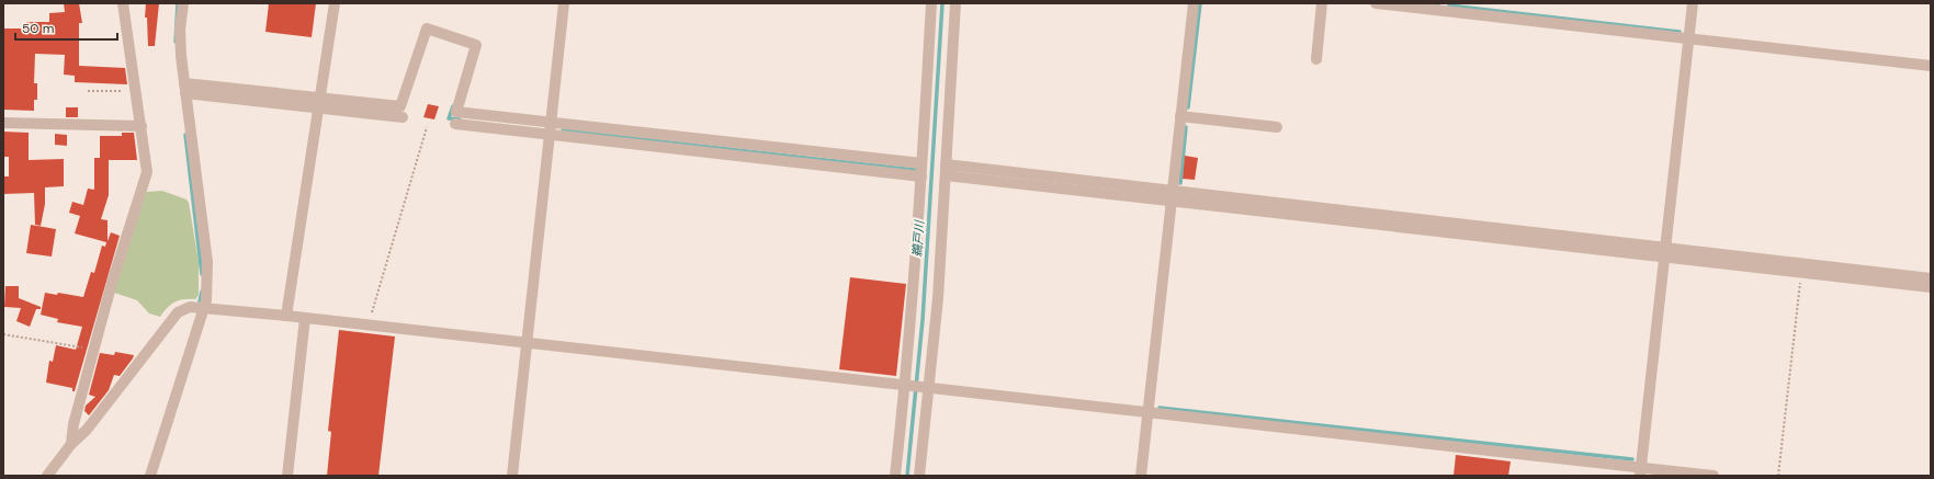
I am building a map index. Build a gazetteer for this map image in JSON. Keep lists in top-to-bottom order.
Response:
{
  "water": ["鵜戸川"],
  "scale_bar": "50 m"
}
